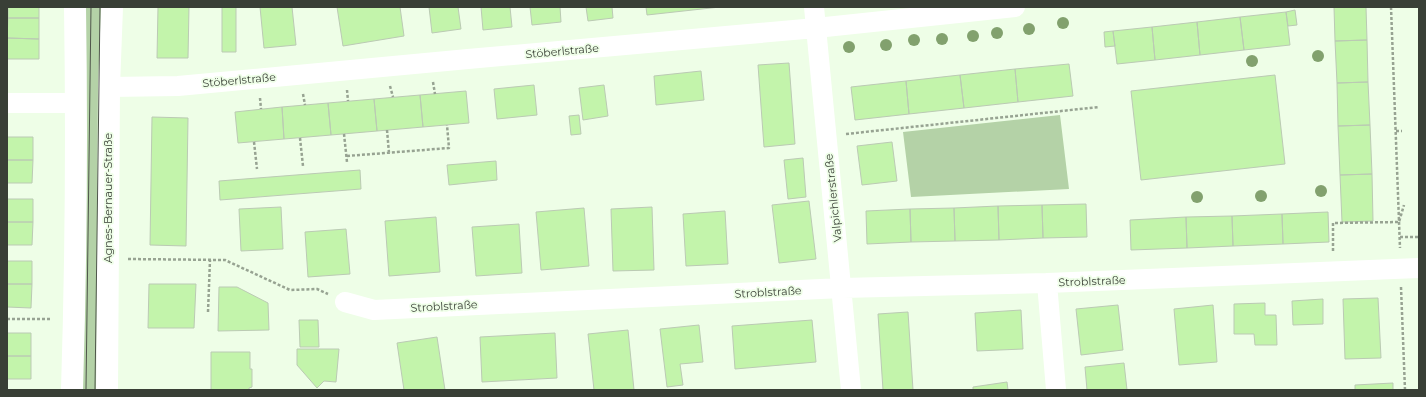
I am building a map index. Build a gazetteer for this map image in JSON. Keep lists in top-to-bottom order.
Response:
{
  "streets": {
    "main road": ["Agnes-Bernauer-Straße"],
    "street": ["Stöberlstraße", "Valpichlerstraße", "Stroblstraße"]
  },
  "crossings": [
    ["Stöberlstraße", "Agnes-Bernauer-Straße"],
    ["Stöberlstraße", "Valpichlerstraße"],
    ["Valpichlerstraße", "Stroblstraße"]
  ]
}
